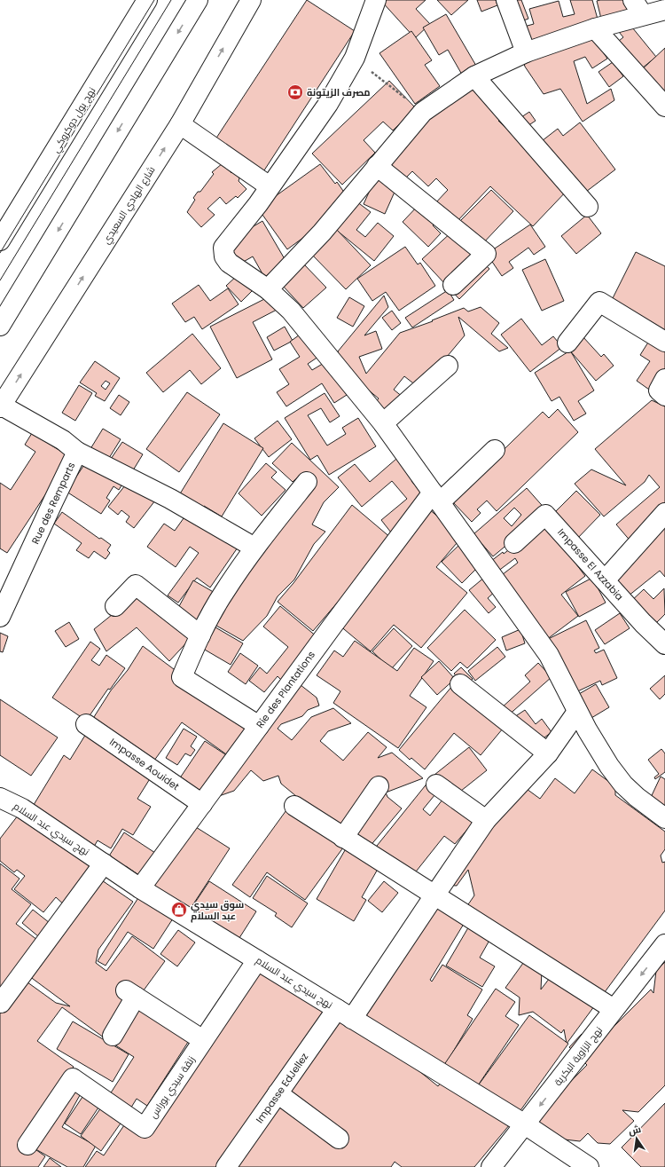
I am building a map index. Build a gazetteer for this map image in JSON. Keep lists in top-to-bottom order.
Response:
{
  "streets": {
    "street": [
      "نهج بول دوكروكي",
      "شارع الهادي السعيدي",
      "Rue des Remparts",
      "Impasse El Azzabia",
      "Rie des Plantations",
      "Impasse Aouidet",
      "نهج سيدي عبد السلام",
      "نهج الزاوية البكرية",
      "زنقة سيدي بوراس",
      "Impasse EdJellez"
    ]
  },
  "crossings": [
    ["شارع الهادي السعيدي", "Rue des Remparts"],
    ["Rie des Plantations", "Impasse Aouidet"],
    ["Rie des Plantations", "نهج سيدي عبد السلام"],
    ["نهج سيدي عبد السلام", "نهج الزاوية البكرية"],
    ["نهج سيدي عبد السلام", "زنقة سيدي بوراس"],
    ["نهج سيدي عبد السلام", "Impasse EdJellez"]
  ],
  "one_way": ["نهج الزاوية البكرية"],
  "places": {
    "bank": ["مصرف الزيتونة"],
    "shop": ["سوق سيدي عبد السلام"]
  },
  "north": "top"
}
